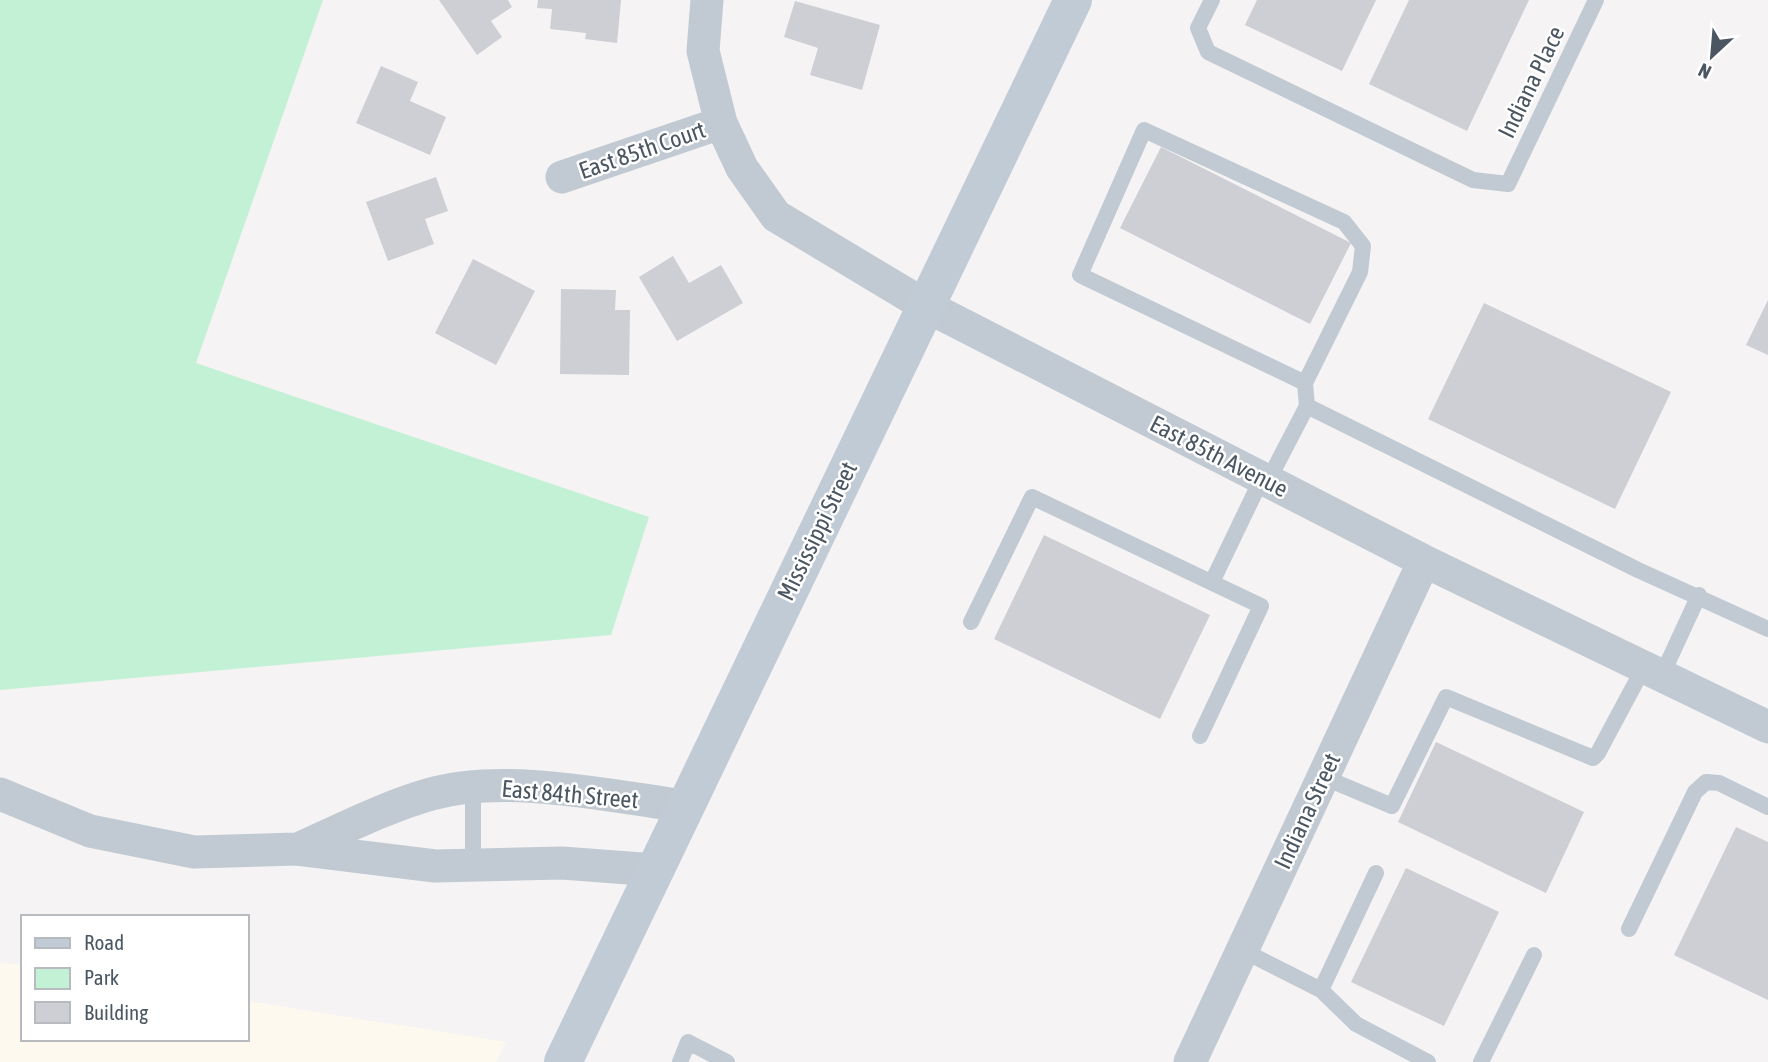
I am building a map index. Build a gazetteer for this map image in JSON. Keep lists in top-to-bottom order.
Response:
{
  "streets": {
    "street": [
      "East 85th Court",
      "East 85th Avenue",
      "Mississippi Street",
      "East 84th Street",
      "Indiana Street"
    ],
    "lane": ["Indiana Place"]
  },
  "crossings": [
    ["East 85th Court", "East 85th Avenue"],
    ["East 85th Avenue", "Mississippi Street"],
    ["East 85th Avenue", "Indiana Street"],
    ["Mississippi Street", "East 84th Street"]
  ],
  "legend": ["Road", "Park", "Building"],
  "north": "bottom left"
}
